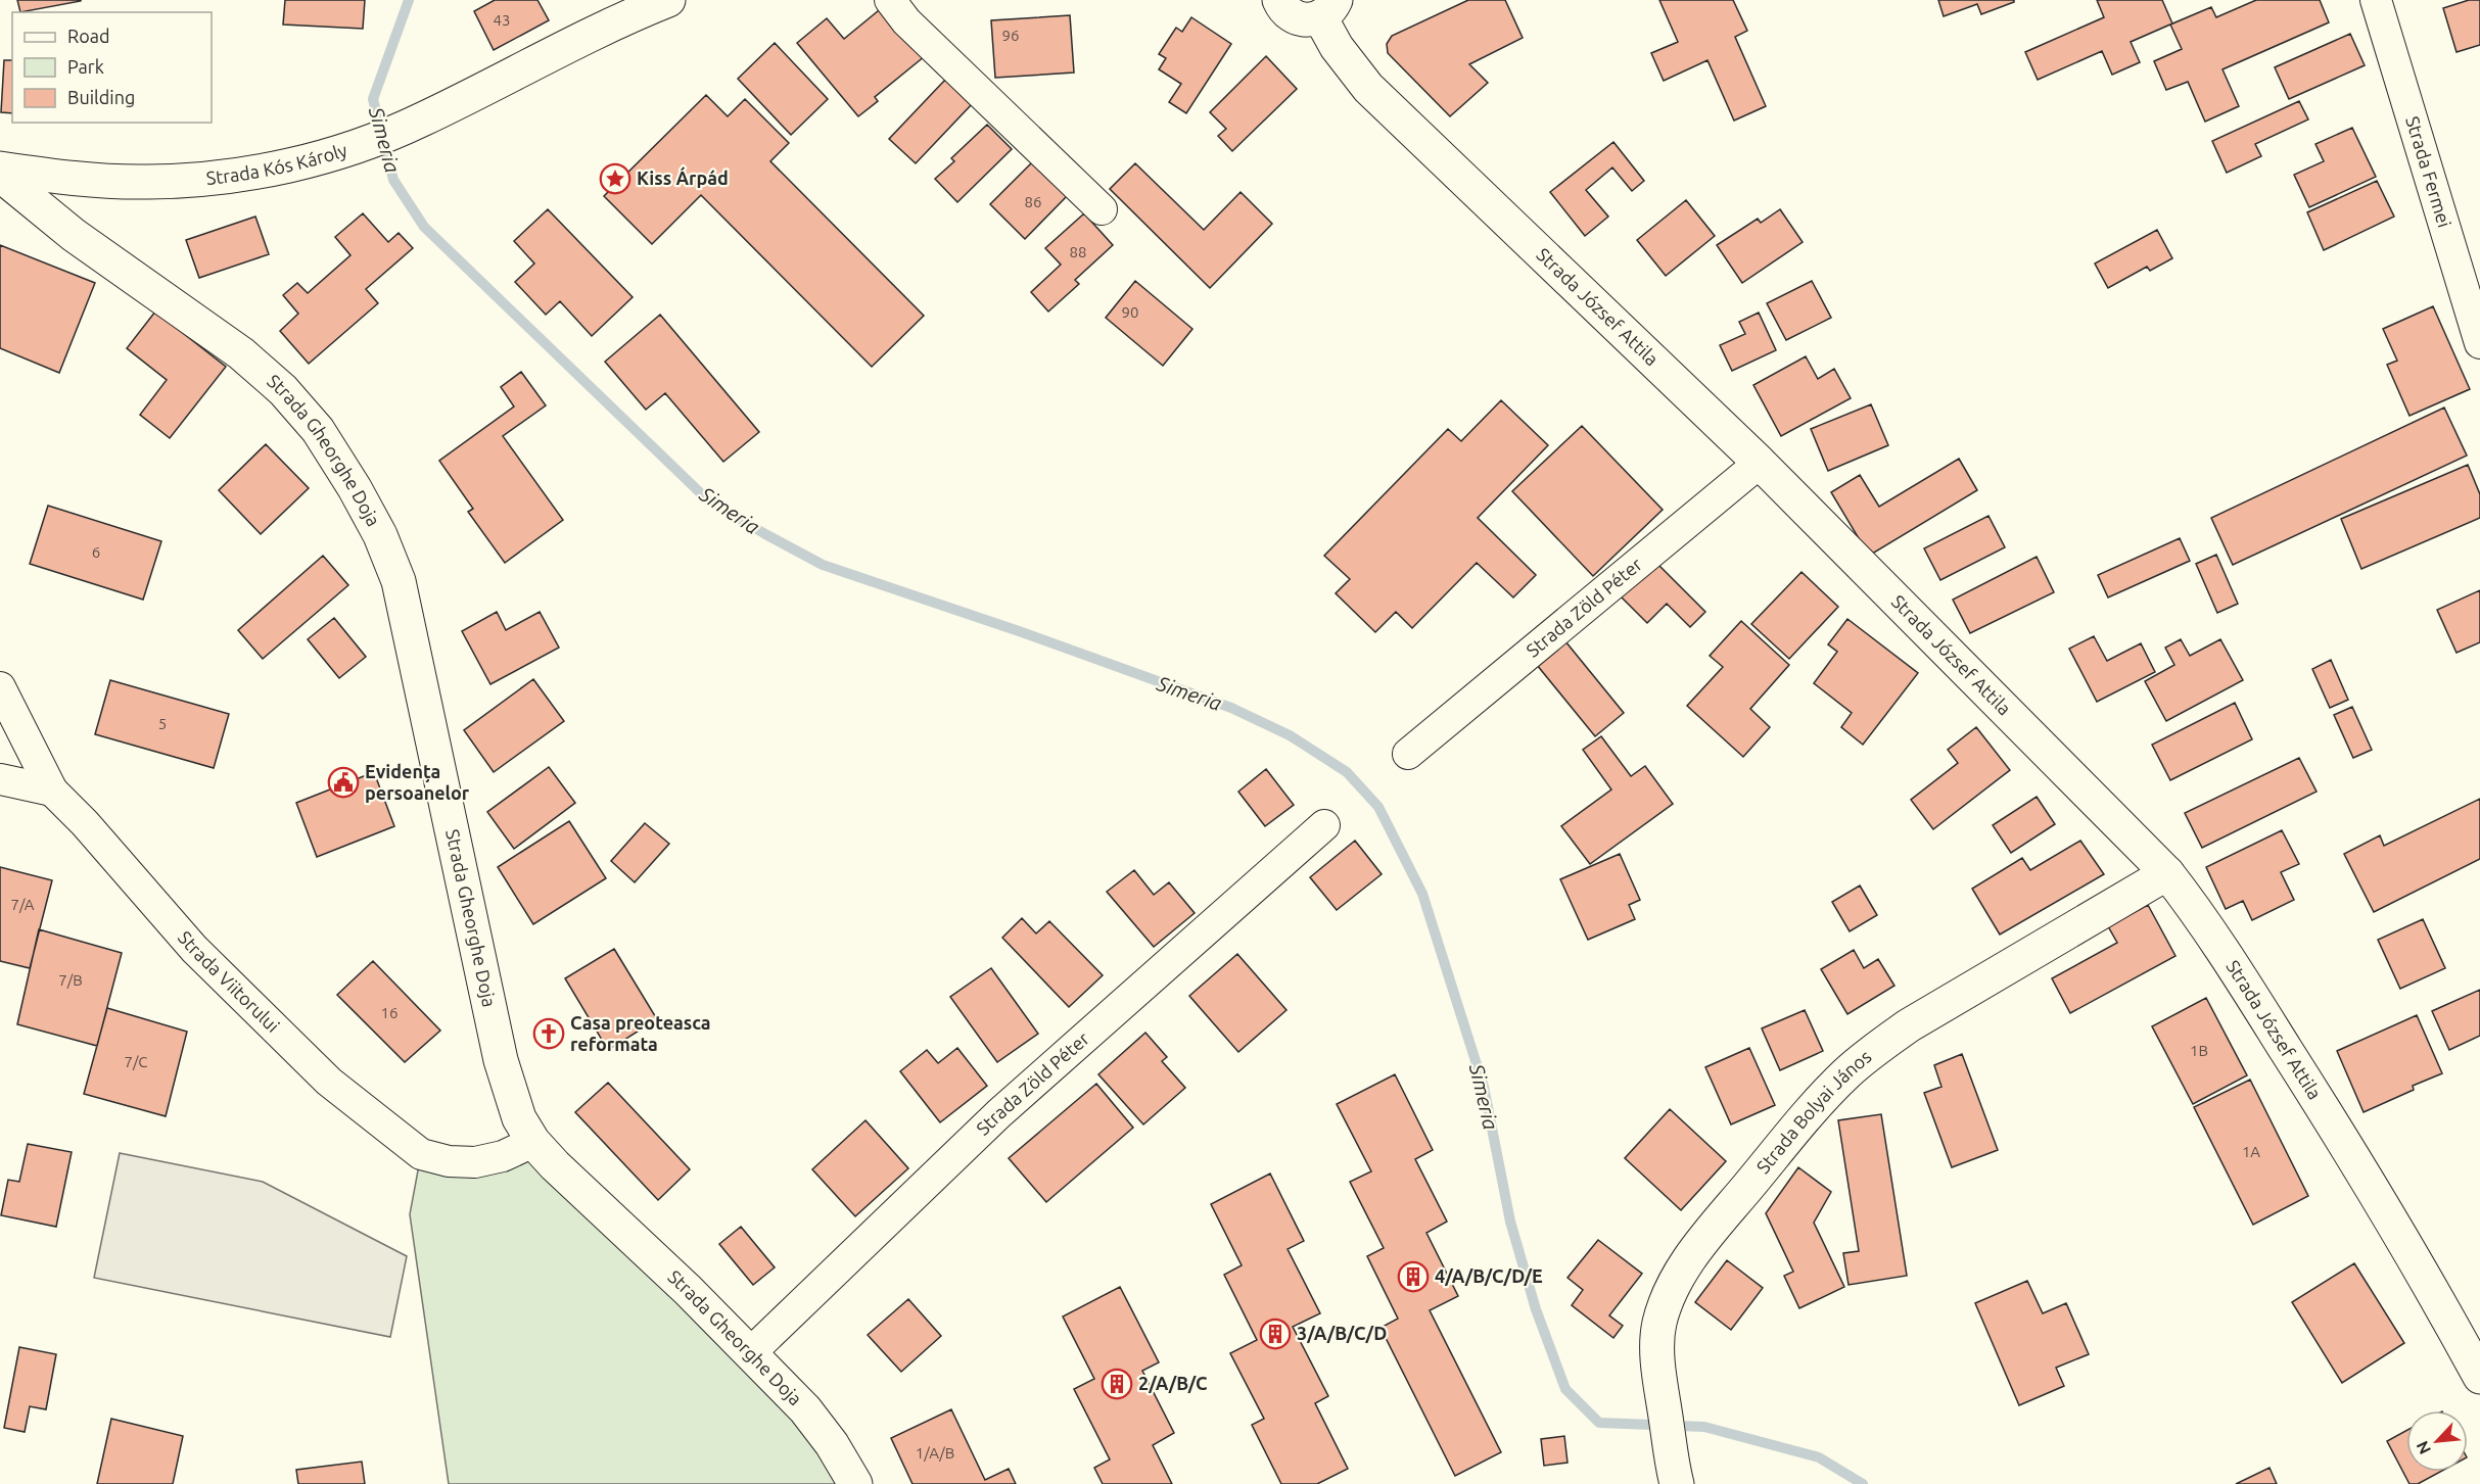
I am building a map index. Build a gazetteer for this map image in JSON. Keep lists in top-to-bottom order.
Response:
{
  "streets": {
    "main road": [
      "Strada Kós Károly",
      "Strada József Attila",
      "Strada Gheorghe Doja",
      "Strada Bolyai János"
    ],
    "street": ["Strada Fermei", "Strada Zöld Péter", "Strada Viitorului"]
  },
  "crossings": [
    ["Strada József Attila", "Strada Zöld Péter"],
    ["Strada József Attila", "Strada Bolyai János"],
    ["Strada Gheorghe Doja", "Strada Zöld Péter"],
    ["Strada Gheorghe Doja", "Strada Viitorului"]
  ],
  "water": ["Simeria"],
  "places": {
    "place": ["Kiss Árpád"],
    "public building": ["Evidența persoanelor"],
    "church": ["Casa preoteasca reformata"],
    "building": ["4/A/B/C/D/E", "3/A/B/C/D", "2/A/B/C"]
  },
  "house_numbers": [
    "43",
    "96",
    "86",
    "88",
    "90",
    "6",
    "5",
    "7/A",
    "7/B",
    "16",
    "1B",
    "7/C",
    "1A",
    "1/A/B"
  ],
  "legend": ["Road", "Park", "Building"],
  "north": "bottom left"
}
